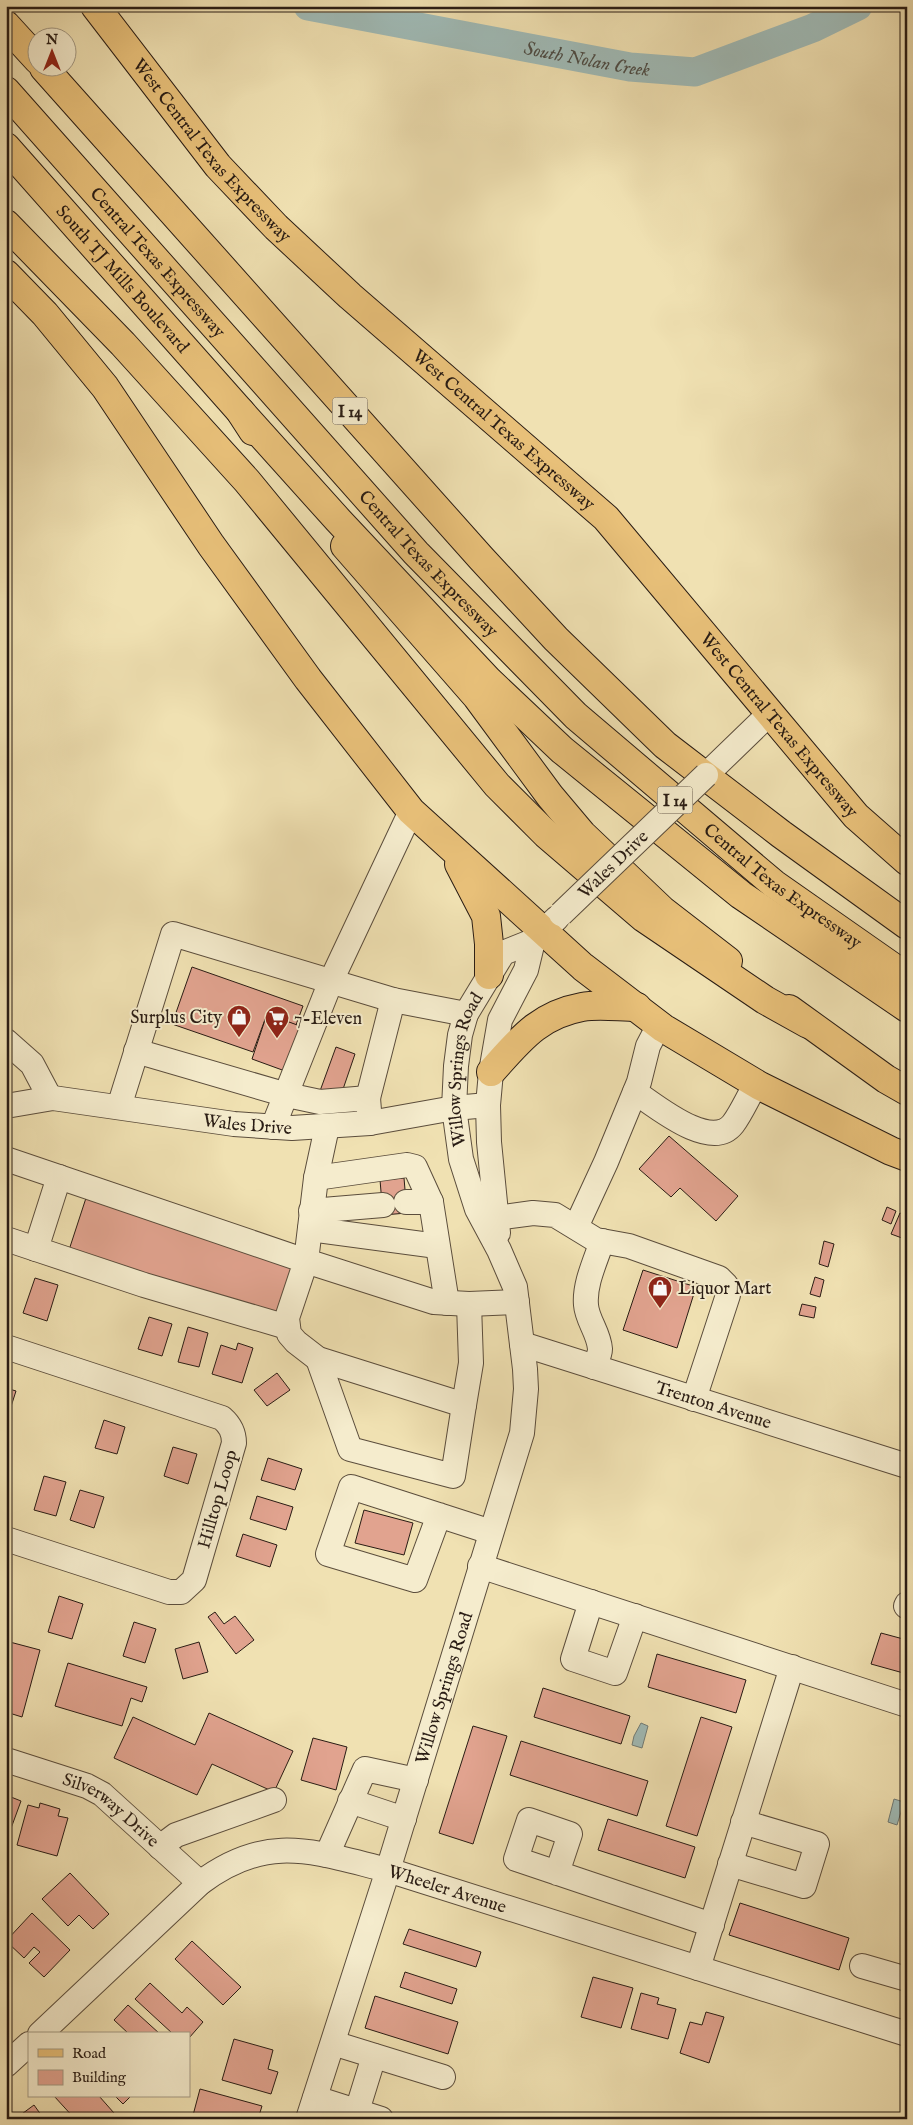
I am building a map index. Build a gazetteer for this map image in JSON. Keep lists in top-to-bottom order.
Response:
{
  "streets": {
    "main road": [
      "West Central Texas Expressway",
      "Central Texas Expressway",
      "South TJ Mills Boulevard",
      "I 14"
    ],
    "street": [
      "Wales Drive",
      "Willow Springs Road",
      "Trenton Avenue",
      "Hilltop Loop",
      "Silverway Drive",
      "Wheeler Avenue"
    ]
  },
  "crossings": [
    ["West Central Texas Expressway", "Wales Drive"],
    ["Wales Drive", "Willow Springs Road"],
    ["Willow Springs Road", "Trenton Avenue"],
    ["Willow Springs Road", "Wheeler Avenue"],
    ["Silverway Drive", "Wheeler Avenue"]
  ],
  "water": ["South Nolan Creek"],
  "places": {
    "shop": ["Surplus City", "Liquor Mart"],
    "supermarket": ["7-Eleven"]
  },
  "legend": ["Road", "Building"],
  "north": "top"
}
